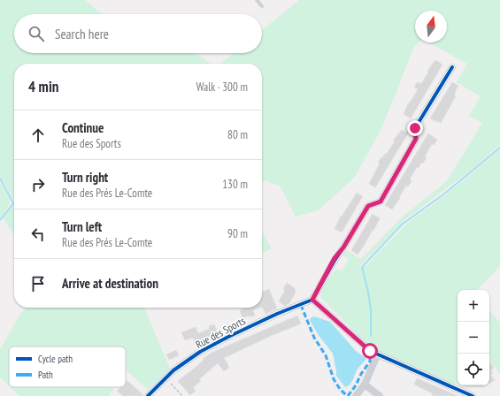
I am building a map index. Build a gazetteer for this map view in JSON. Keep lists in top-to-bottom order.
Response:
{
  "streets": {
    "street": ["Rue des Sports"]
  },
  "legend": ["Cycle path", "Path"],
  "north": "top",
  "page": {
    "search": "Search here",
    "heading": ["4 min", "Walk · 300 m"],
    "list": [
      ["Continue", "Rue des Sports", "80 m"],
      ["Turn right", "Rue des Prés Le-Comte", "130 m"],
      ["Turn left", "Rue des Prés Le-Comte", "90 m"],
      "Arrive at destination"
    ],
    "map_buttons": ["+", "−"]
  }
}
